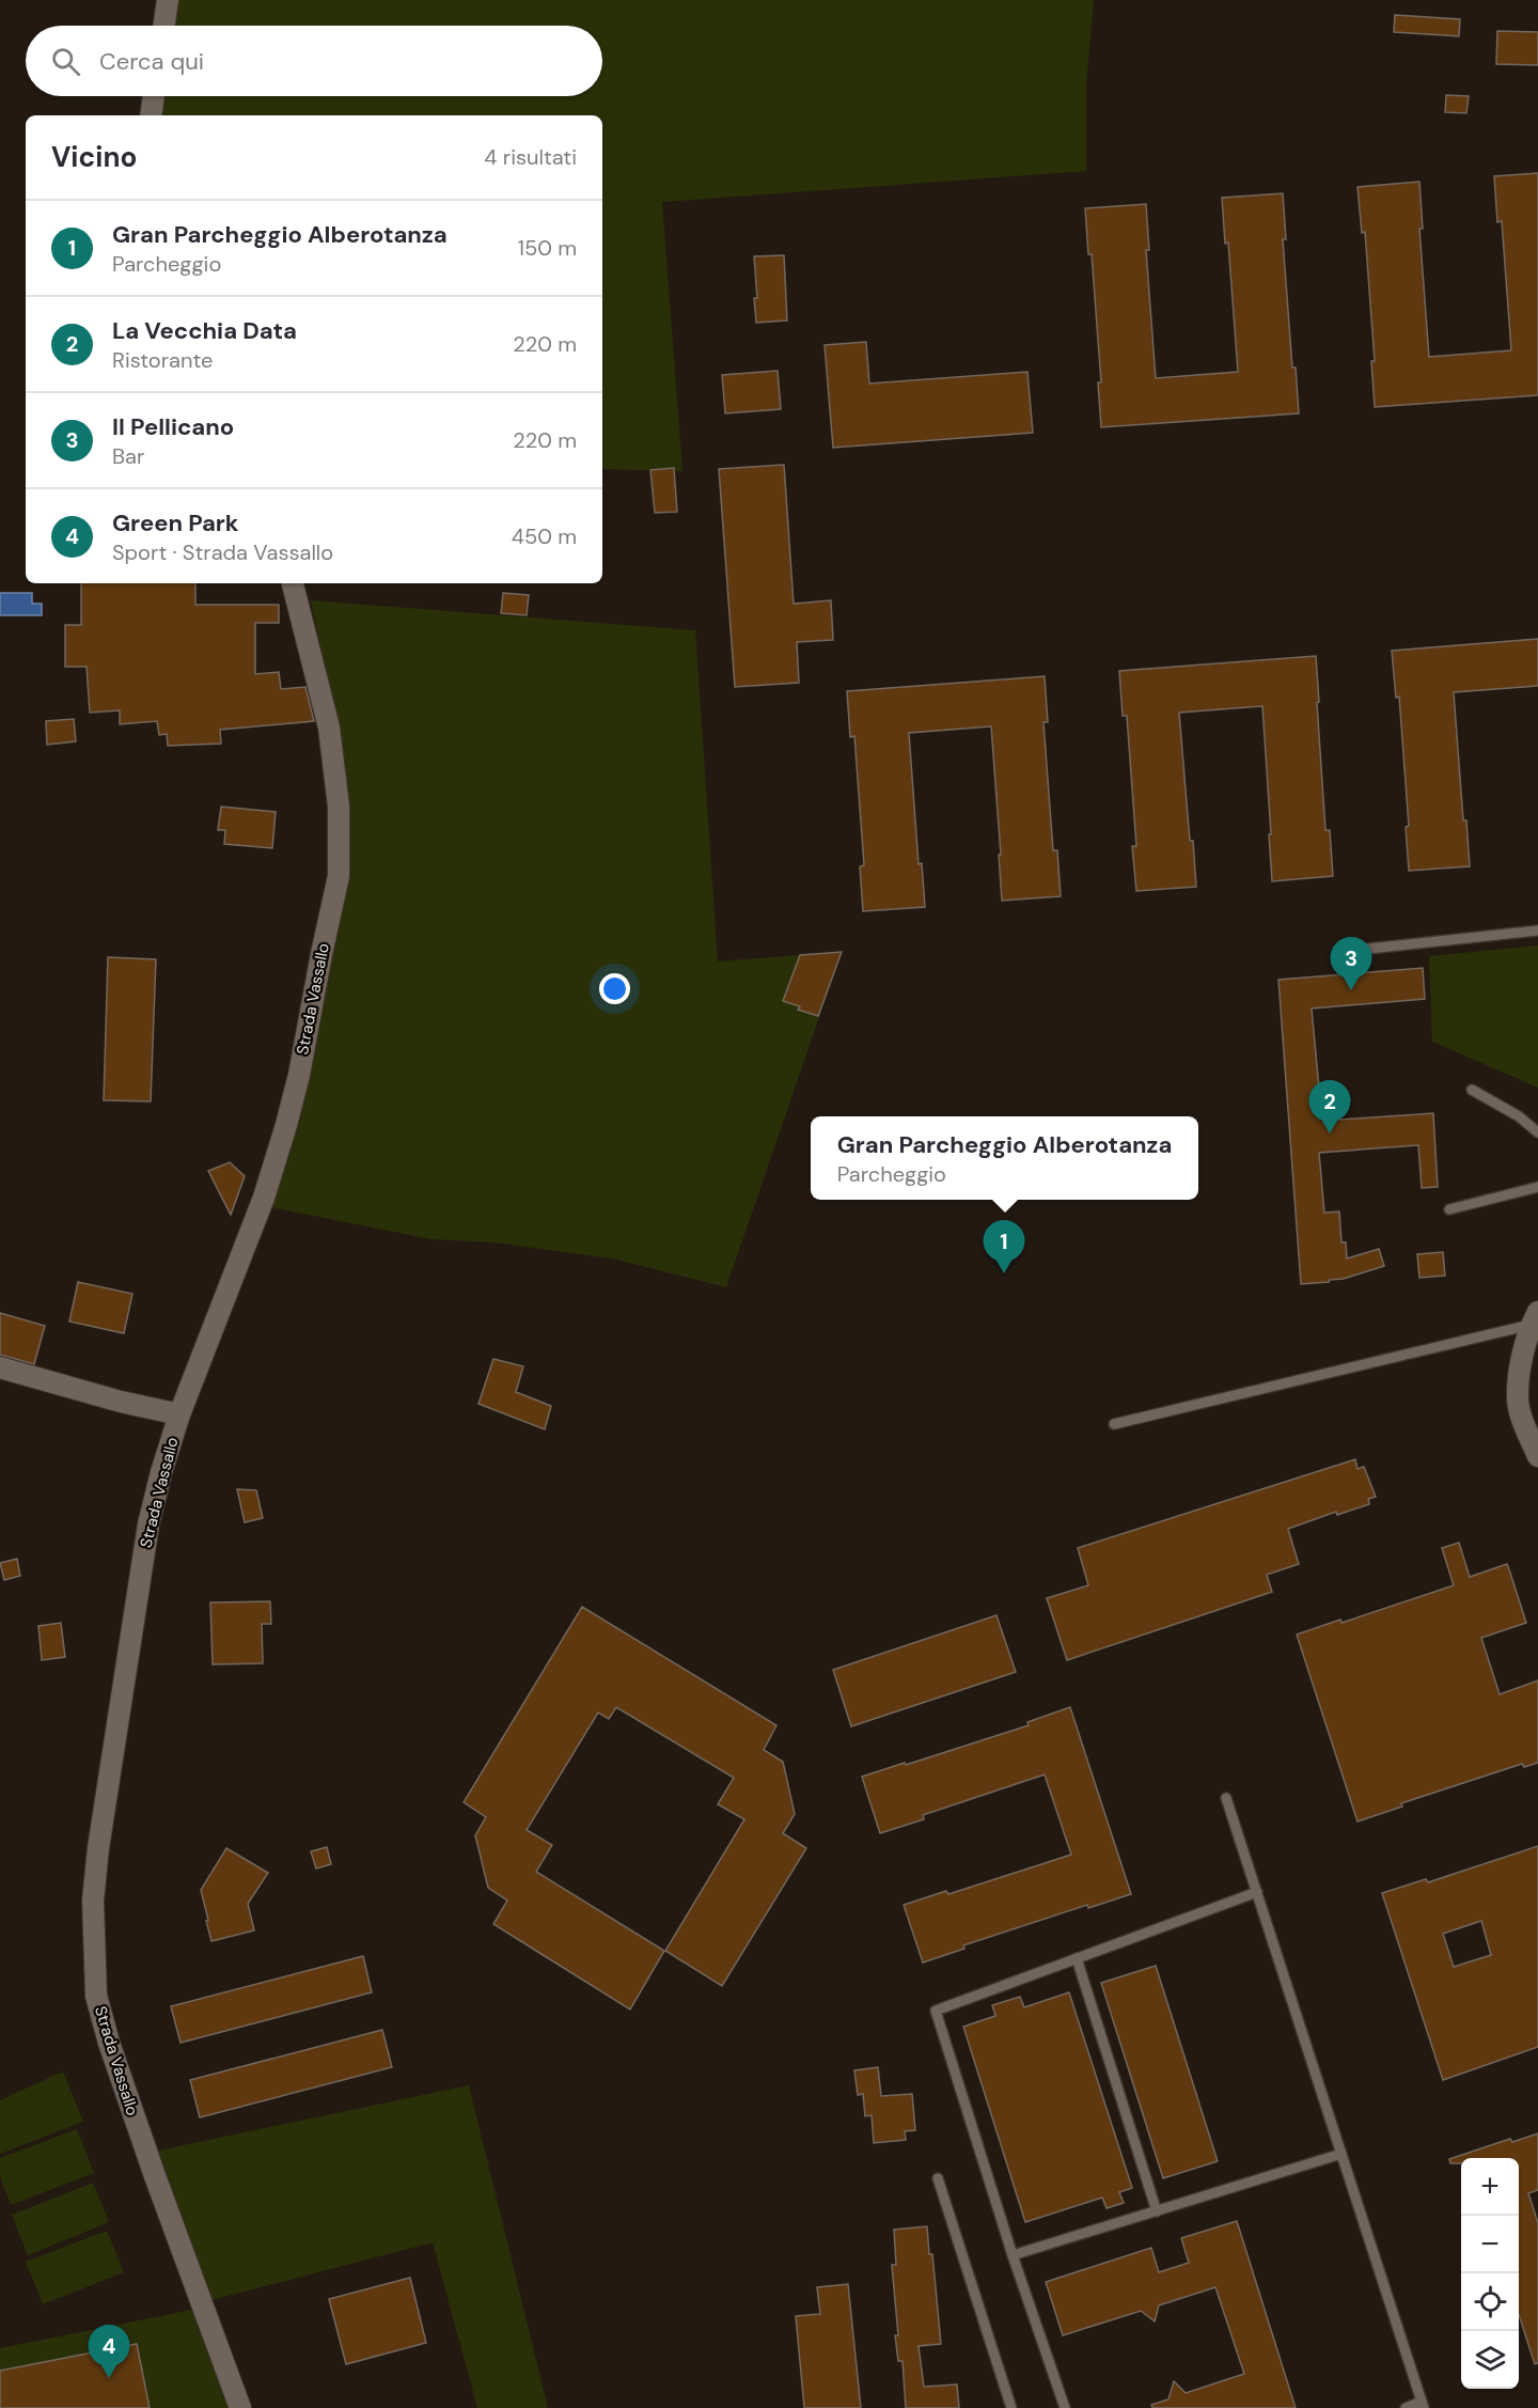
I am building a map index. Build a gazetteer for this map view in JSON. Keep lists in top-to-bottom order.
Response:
{
  "streets": {
    "street": ["Strada Vassallo"]
  },
  "page": {
    "search": "Cerca qui",
    "heading": ["Vicino", "4 risultati"],
    "list": [
      {
        "mark": "1",
        "name": "Gran Parcheggio Alberotanza",
        "note": "Parcheggio",
        "value": "150 m"
      },
      {
        "mark": "2",
        "name": "La Vecchia Data",
        "note": "Ristorante",
        "value": "220 m"
      },
      {
        "mark": "3",
        "name": "Il Pellicano",
        "note": "Bar",
        "value": "220 m"
      },
      {
        "mark": "4",
        "name": "Green Park",
        "note": "Sport · Strada Vassallo",
        "value": "450 m"
      }
    ],
    "pins": [
      "3",
      "2",
      "1",
      "4"
    ],
    "popup": ["Gran Parcheggio Alberotanza", "Parcheggio"],
    "map_buttons": ["+", "−"]
  }
}
